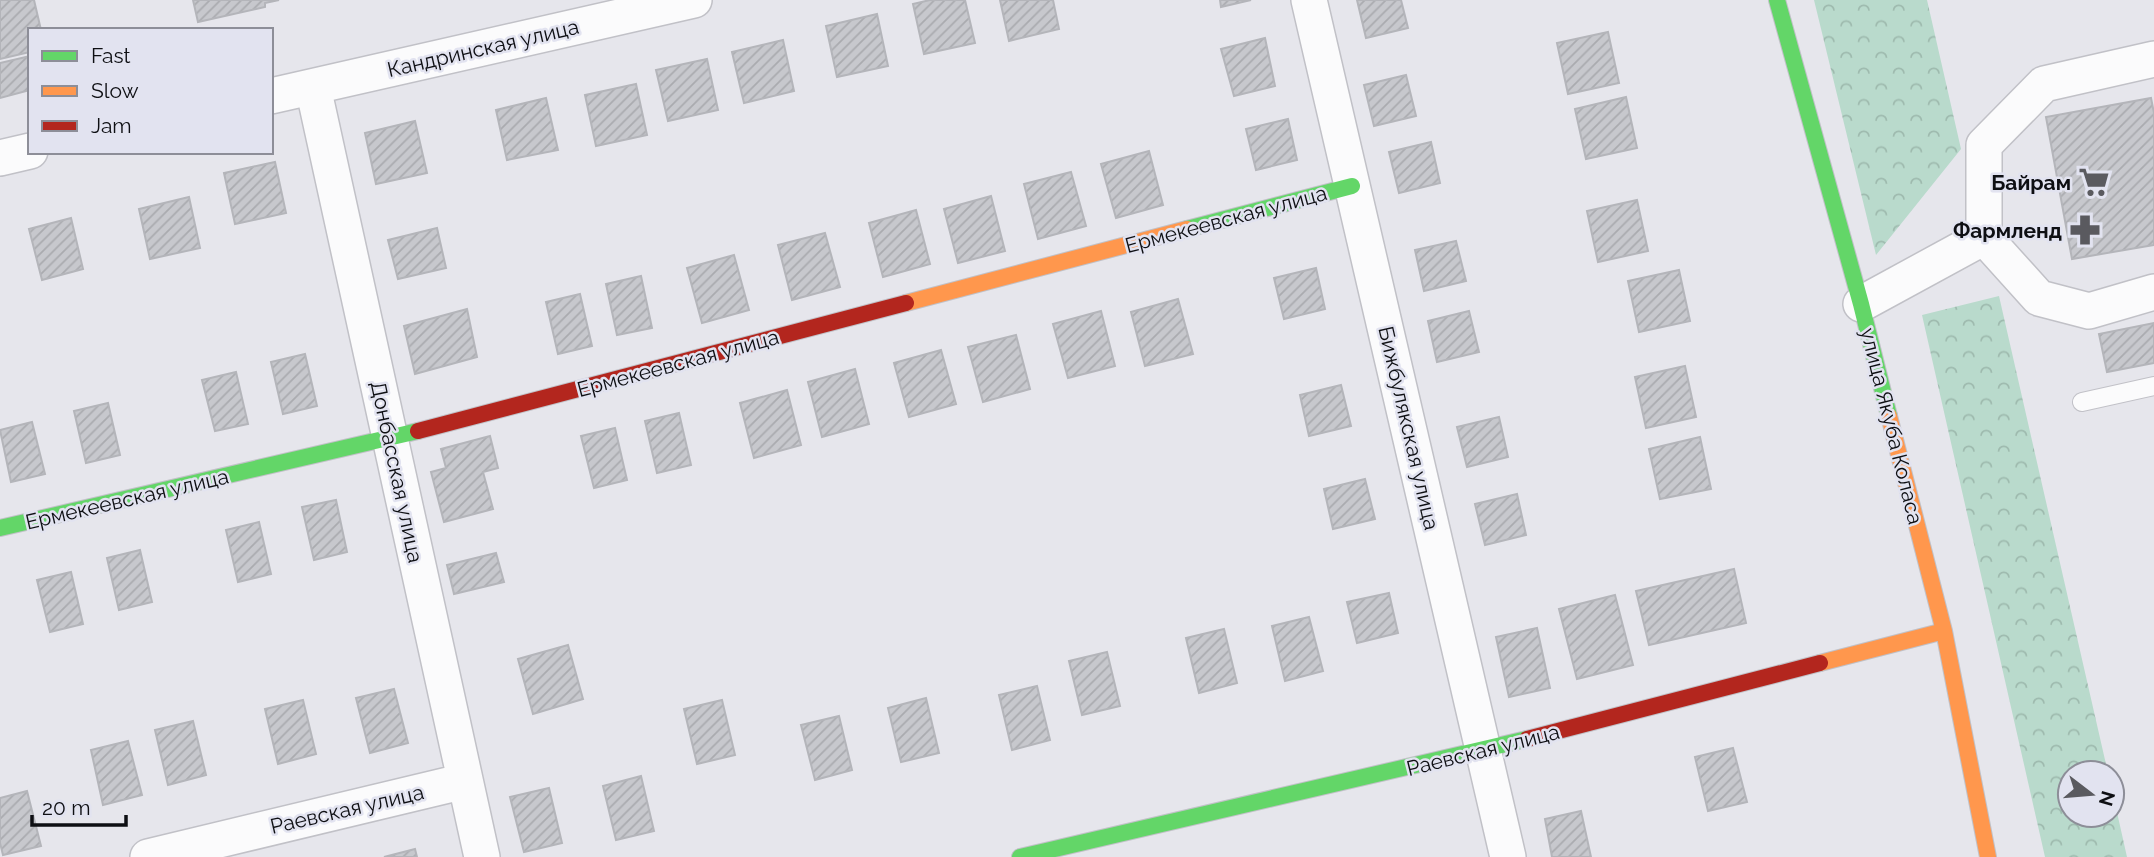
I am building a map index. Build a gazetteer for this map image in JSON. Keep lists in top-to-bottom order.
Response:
{
  "streets": {
    "street": [
      "Кандринская улица",
      "Ермекеевская улица",
      "улица Якуба Коласа",
      "Бижбулякская улица",
      "Донбасская улица",
      "Раевская улица"
    ]
  },
  "crossings": [
    ["Кандринская улица", "Донбасская улица"],
    ["Ермекеевская улица", "Бижбулякская улица"],
    ["Ермекеевская улица", "Донбасская улица"],
    ["улица Якуба Коласа", "Раевская улица"],
    ["Бижбулякская улица", "Раевская улица"],
    ["Донбасская улица", "Раевская улица"]
  ],
  "places": {
    "supermarket": ["Байрам"],
    "pharmacy": ["Фармленд"]
  },
  "legend": ["Fast", "Slow", "Jam"],
  "scale_bar": "20 m",
  "north": "right"
}
